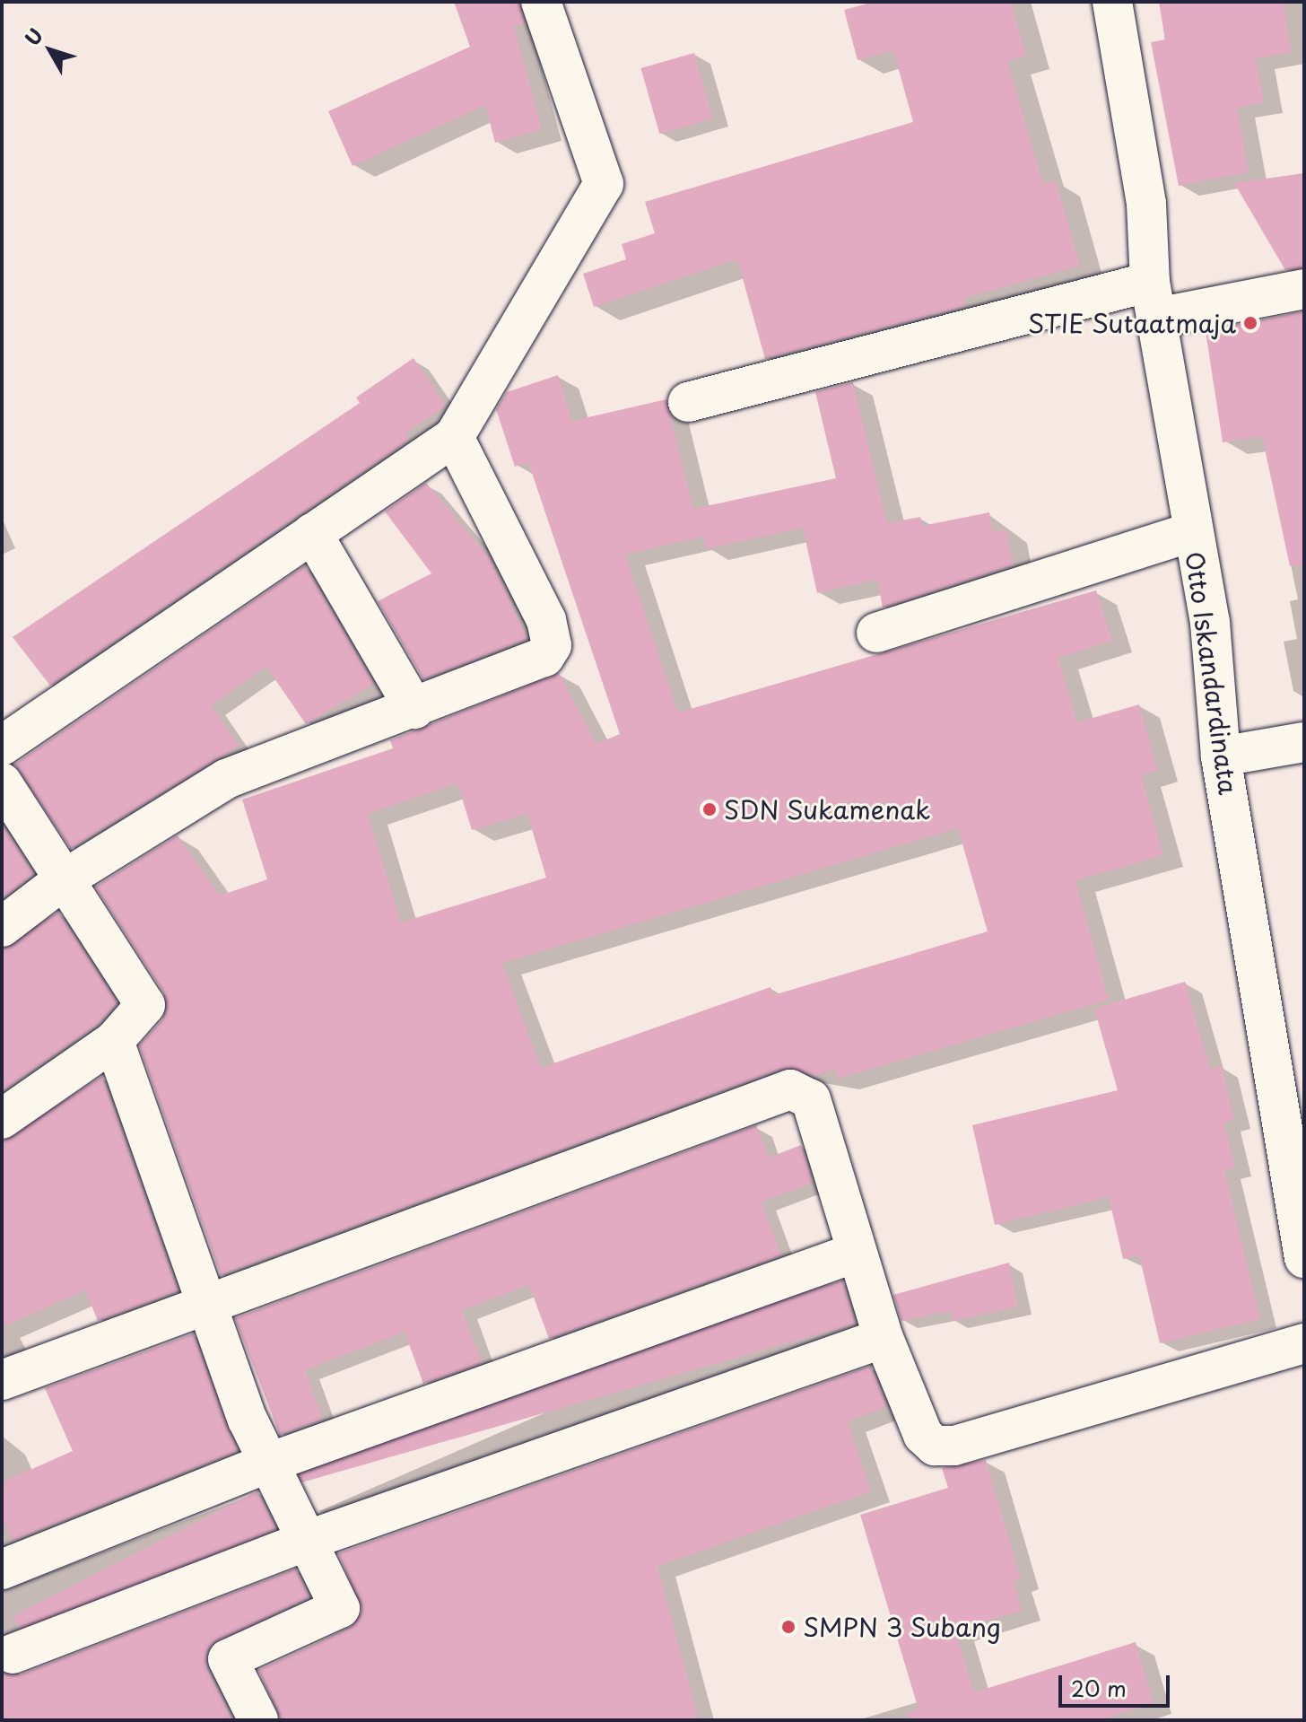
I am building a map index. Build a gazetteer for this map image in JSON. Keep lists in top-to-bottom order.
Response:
{
  "streets": {
    "street": ["Otto Iskandardinata"]
  },
  "places": ["STIE Sutaatmaja", "SDN Sukamenak", "SMPN 3 Subang"],
  "scale_bar": "20 m",
  "north": "top left"
}
